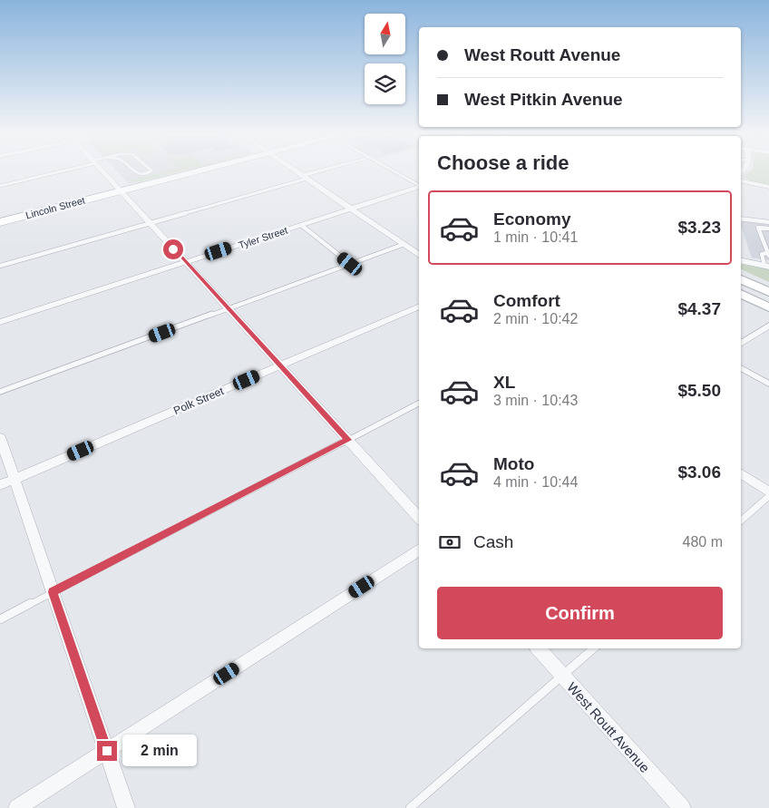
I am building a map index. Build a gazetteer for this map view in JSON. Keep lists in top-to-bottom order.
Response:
{
  "streets": {
    "main road": ["Lincoln Street"],
    "street": ["Tyler Street", "Polk Street", "West Routt Avenue"]
  },
  "north": "top",
  "page": {
    "banner": ["West Routt Avenue", "West Pitkin Avenue"],
    "heading": "Choose a ride",
    "list": [
      {
        "name": "Economy",
        "note": "1 min · 10:41",
        "value": "$3.23"
      },
      {
        "name": "Comfort",
        "note": "2 min · 10:42",
        "value": "$4.37"
      },
      {
        "name": "XL",
        "note": "3 min · 10:43",
        "value": "$5.50"
      },
      {
        "name": "Moto",
        "note": "4 min · 10:44",
        "value": "$3.06"
      }
    ],
    "pay": ["Cash", "480 m"],
    "buttons": "Confirm",
    "bubble": "2 min"
  }
}
